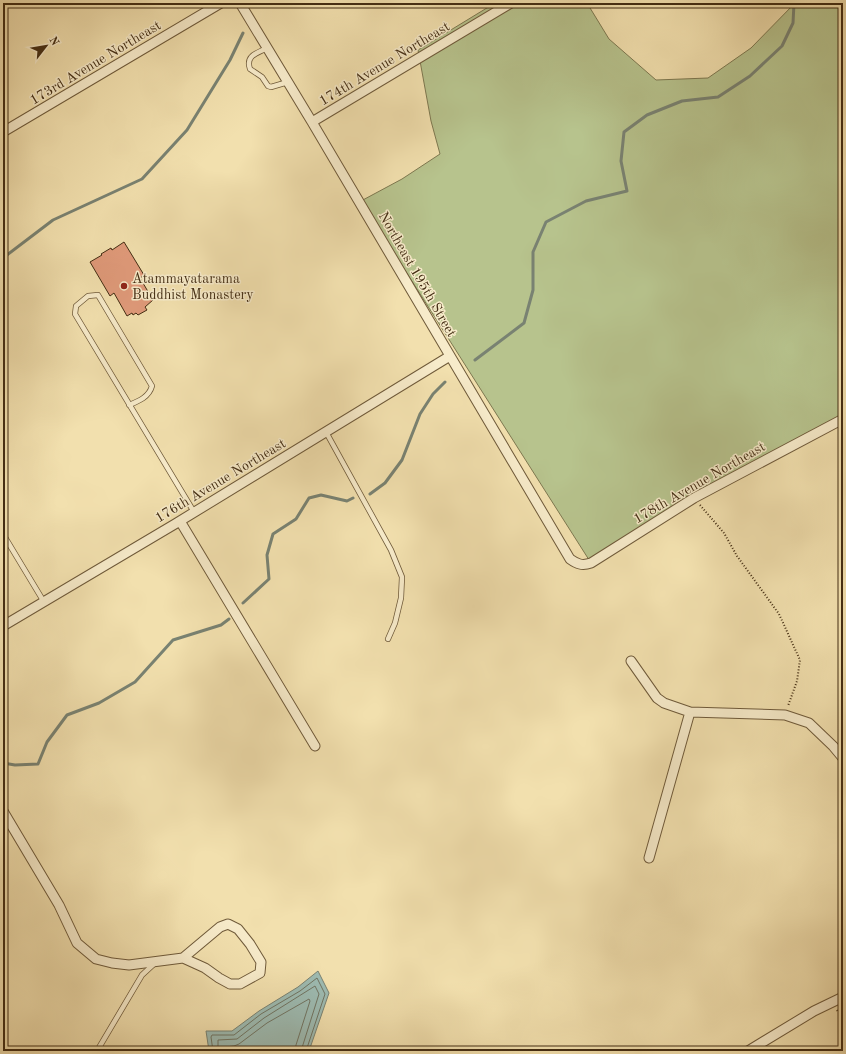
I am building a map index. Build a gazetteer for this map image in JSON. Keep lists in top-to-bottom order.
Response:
{
  "streets": {
    "street": [
      "173rd Avenue Northeast",
      "174th Avenue Northeast",
      "Northeast 195th Street",
      "176th Avenue Northeast",
      "178th Avenue Northeast"
    ]
  },
  "crossings": [
    ["174th Avenue Northeast", "Northeast 195th Street"],
    ["Northeast 195th Street", "176th Avenue Northeast"],
    ["Northeast 195th Street", "178th Avenue Northeast"]
  ],
  "places": ["Atammayatarama Buddhist Monastery"],
  "north": "top right"
}
